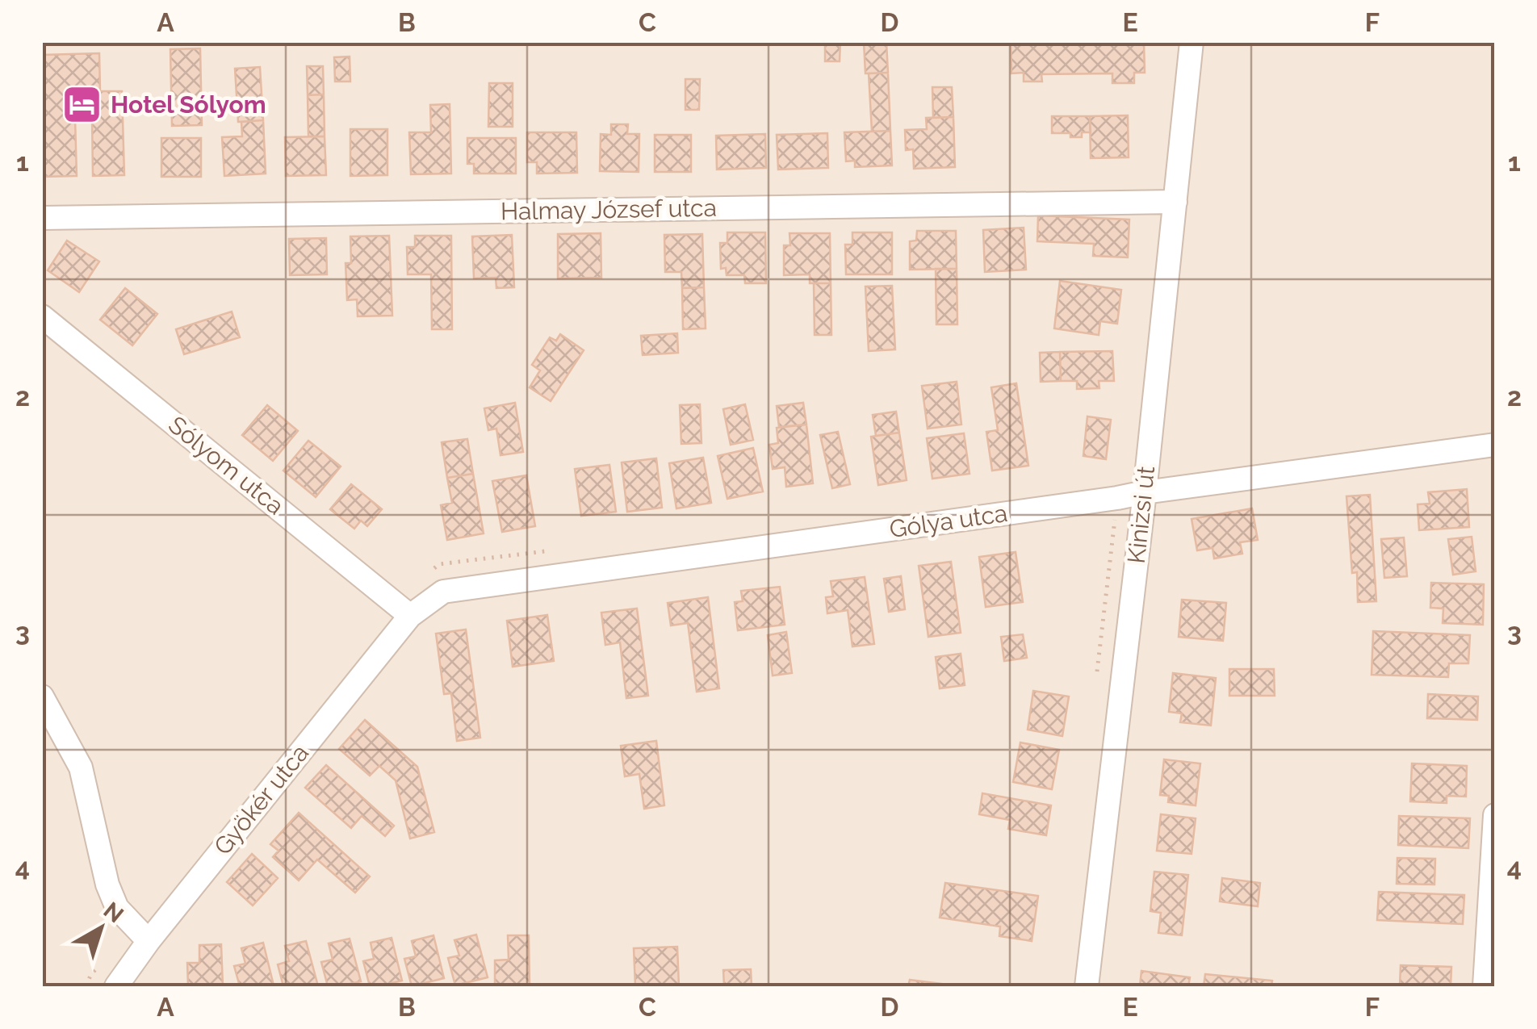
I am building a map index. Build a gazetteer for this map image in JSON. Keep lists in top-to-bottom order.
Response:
{
  "streets": {
    "street": [
      "Halmay József utca",
      "Sólyom utca",
      "Kinizsi út",
      "Gólya utca",
      "Gyökér utca"
    ]
  },
  "crossings": [
    ["Halmay József utca", "Kinizsi út"],
    ["Sólyom utca", "Gólya utca"],
    ["Sólyom utca", "Gyökér utca"],
    ["Kinizsi út", "Gólya utca"],
    ["Gólya utca", "Gyökér utca"]
  ],
  "places": {
    "hotel": ["Hotel Sólyom"]
  },
  "north": "top right",
  "grid": {
    "columns": [
      "A",
      "B",
      "C",
      "D",
      "E",
      "F"
    ],
    "rows": [
      "1",
      "2",
      "3",
      "4"
    ]
  }
}
